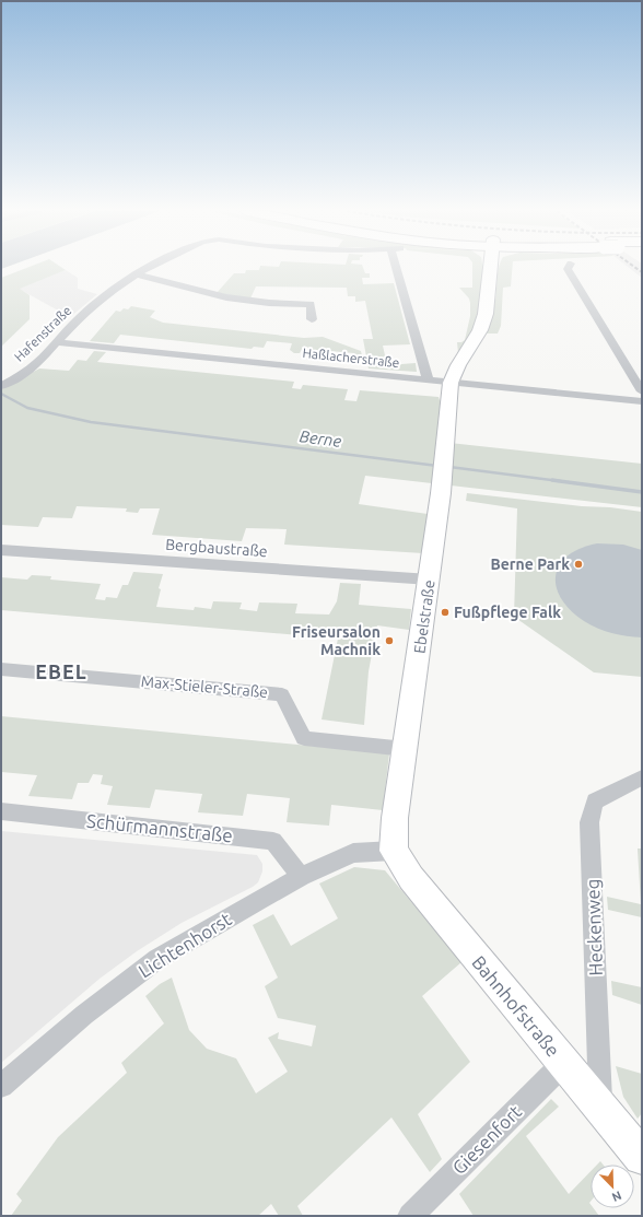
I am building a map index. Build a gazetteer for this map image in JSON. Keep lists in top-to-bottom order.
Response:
{
  "streets": {
    "street": [
      "Hafenstraße",
      "Haßlacherstraße",
      "Bergbaustraße",
      "Ebelstraße",
      "Max-Stieler-Straße",
      "Schürmannstraße",
      "Heckenweg",
      "Lichtenhorst",
      "Bahnhofstraße",
      "Giesenfort"
    ]
  },
  "crossings": [
    ["Hafenstraße", "Haßlacherstraße"],
    ["Haßlacherstraße", "Ebelstraße"],
    ["Bergbaustraße", "Ebelstraße"],
    ["Ebelstraße", "Max-Stieler-Straße"],
    ["Ebelstraße", "Lichtenhorst"],
    ["Ebelstraße", "Bahnhofstraße"],
    ["Schürmannstraße", "Lichtenhorst"],
    ["Heckenweg", "Bahnhofstraße"],
    ["Lichtenhorst", "Bahnhofstraße"],
    ["Bahnhofstraße", "Giesenfort"]
  ],
  "districts": ["EBEL"],
  "water": ["Berne"],
  "places": ["Berne Park", "Fußpflege Falk", "Friseursalon Machnik"],
  "north": "bottom right"
}
